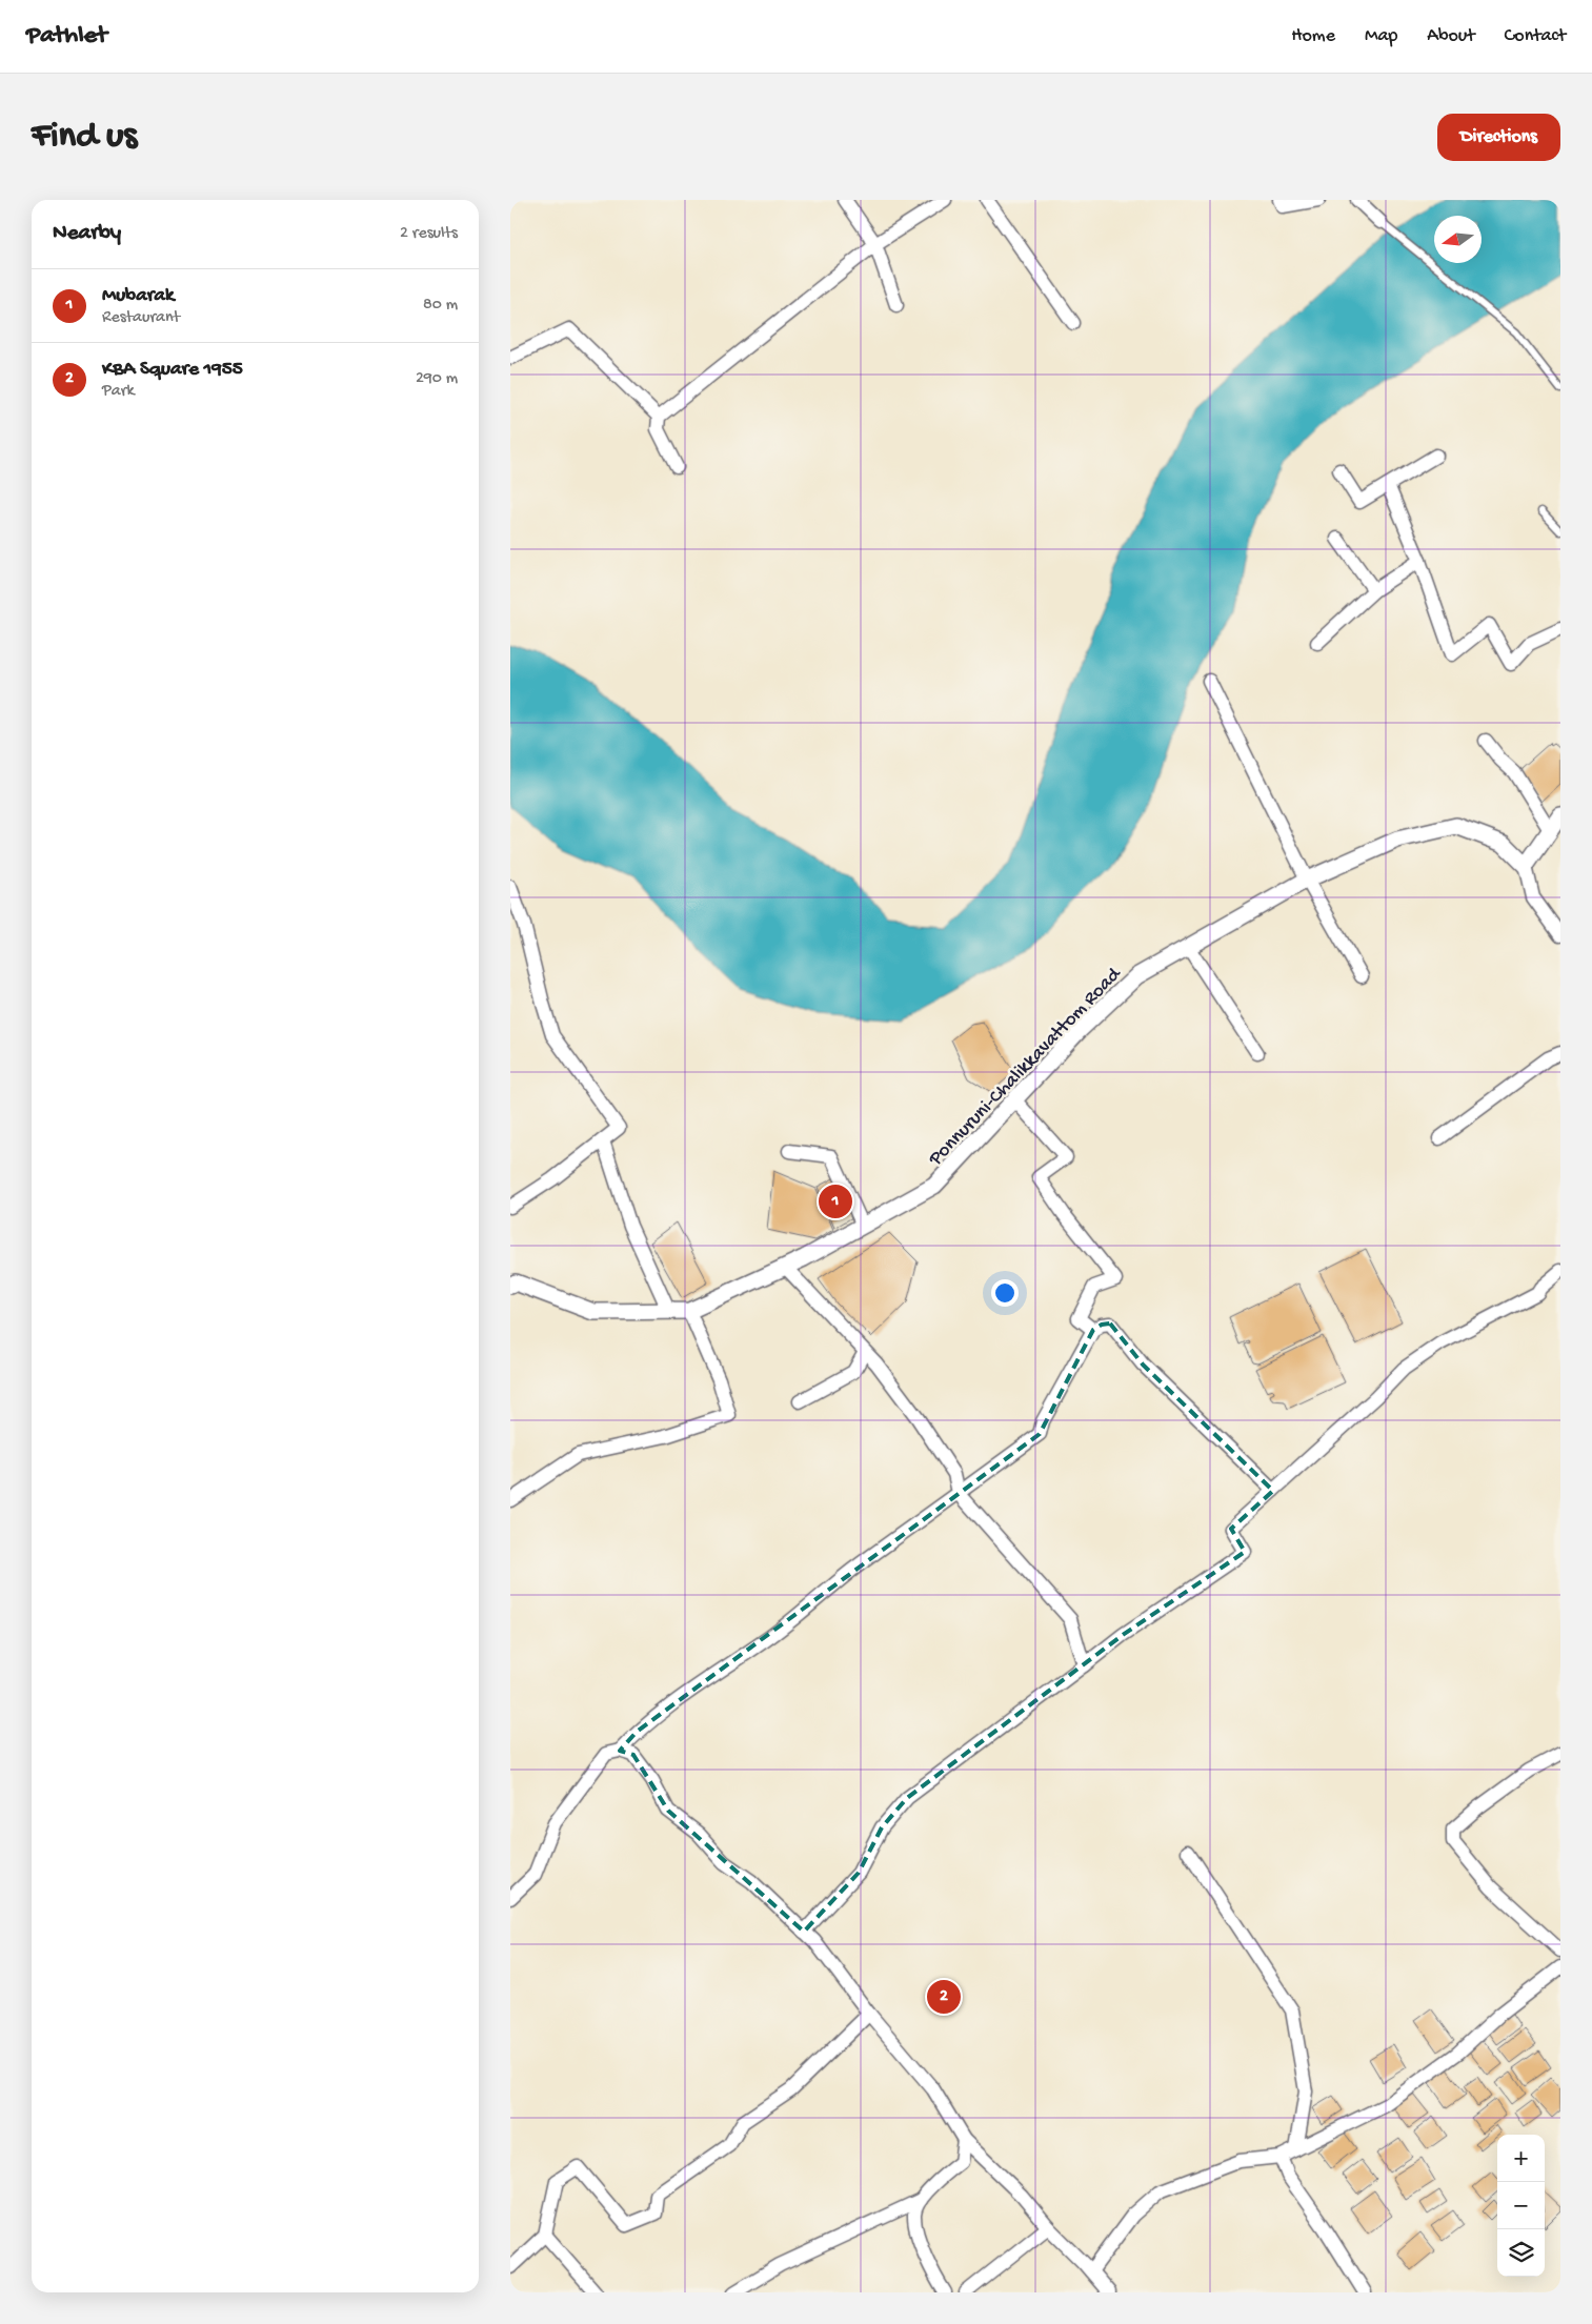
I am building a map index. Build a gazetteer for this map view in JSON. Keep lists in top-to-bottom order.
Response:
{
  "streets": {
    "street": ["Ponnuruni-Chalikkavattom Road"]
  },
  "north": "left",
  "page": {
    "header": "Pathlet",
    "nav": [
      "Home",
      "Map",
      "About",
      "Contact"
    ],
    "buttons": "Directions",
    "title": "Find us",
    "heading": ["Nearby", "2 results"],
    "list": [
      {
        "mark": "1",
        "name": "Mubarak",
        "note": "Restaurant",
        "value": "80 m"
      },
      {
        "mark": "2",
        "name": "KBA Square 1955",
        "note": "Park",
        "value": "290 m"
      }
    ],
    "pins": ["1", "2"],
    "map_buttons": ["+", "−"]
  }
}
